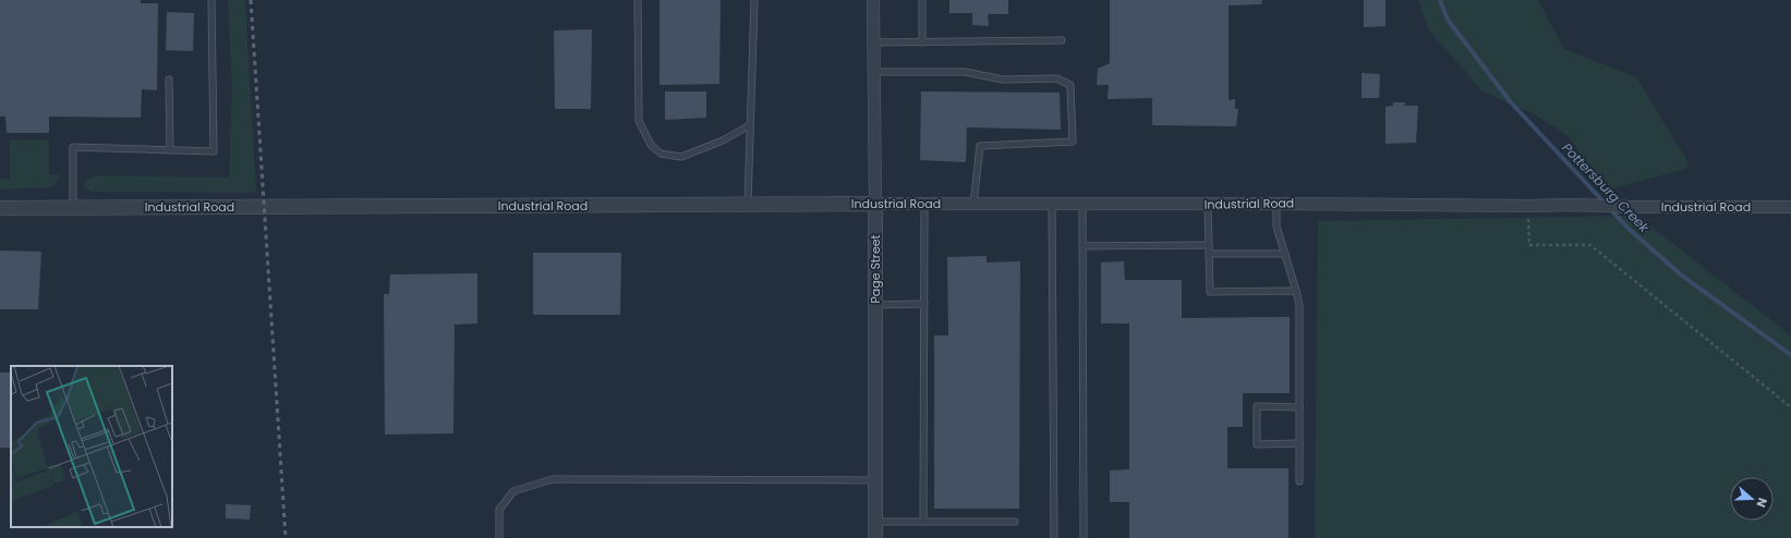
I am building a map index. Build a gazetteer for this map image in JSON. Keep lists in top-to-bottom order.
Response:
{
  "streets": {
    "street": ["Industrial Road", "Page Street"]
  },
  "crossings": [
    ["Industrial Road", "Page Street"]
  ],
  "water": ["Pottersburg Creek"],
  "north": "right"
}
